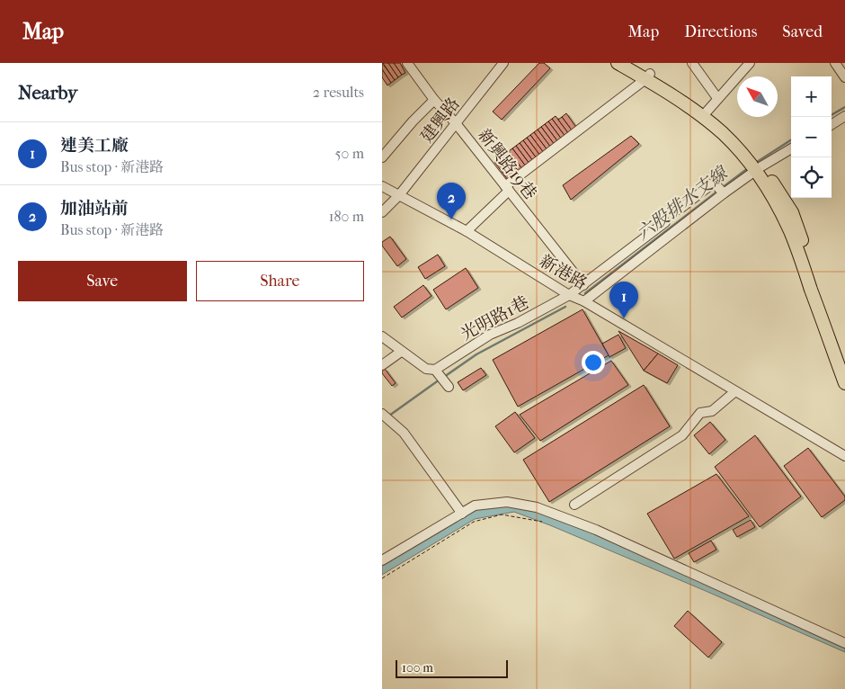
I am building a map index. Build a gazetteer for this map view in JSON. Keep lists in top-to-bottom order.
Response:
{
  "streets": {
    "street": [
      "建興路",
      "新興路19巷",
      "新港路",
      "光明路1巷"
    ]
  },
  "crossings": [
    ["建興路", "新興路19巷"],
    ["建興路", "新港路"],
    ["新興路19巷", "光明路1巷"],
    ["新港路", "光明路1巷"]
  ],
  "water": ["六股排水支線"],
  "scale_bar": "100 m",
  "north": "top left",
  "page": {
    "header": "Map",
    "nav": ["Map", "Directions", "Saved"],
    "heading": ["Nearby", "2 results"],
    "map_buttons": ["+", "−"],
    "list": [
      {
        "mark": "1",
        "name": "連美工廠",
        "note": "Bus stop · 新港路",
        "value": "50 m"
      },
      {
        "mark": "2",
        "name": "加油站前",
        "note": "Bus stop · 新港路",
        "value": "180 m"
      }
    ],
    "pins": ["2", "1"],
    "buttons": ["Save", "Share"],
    "scale": "100 m"
  }
}
